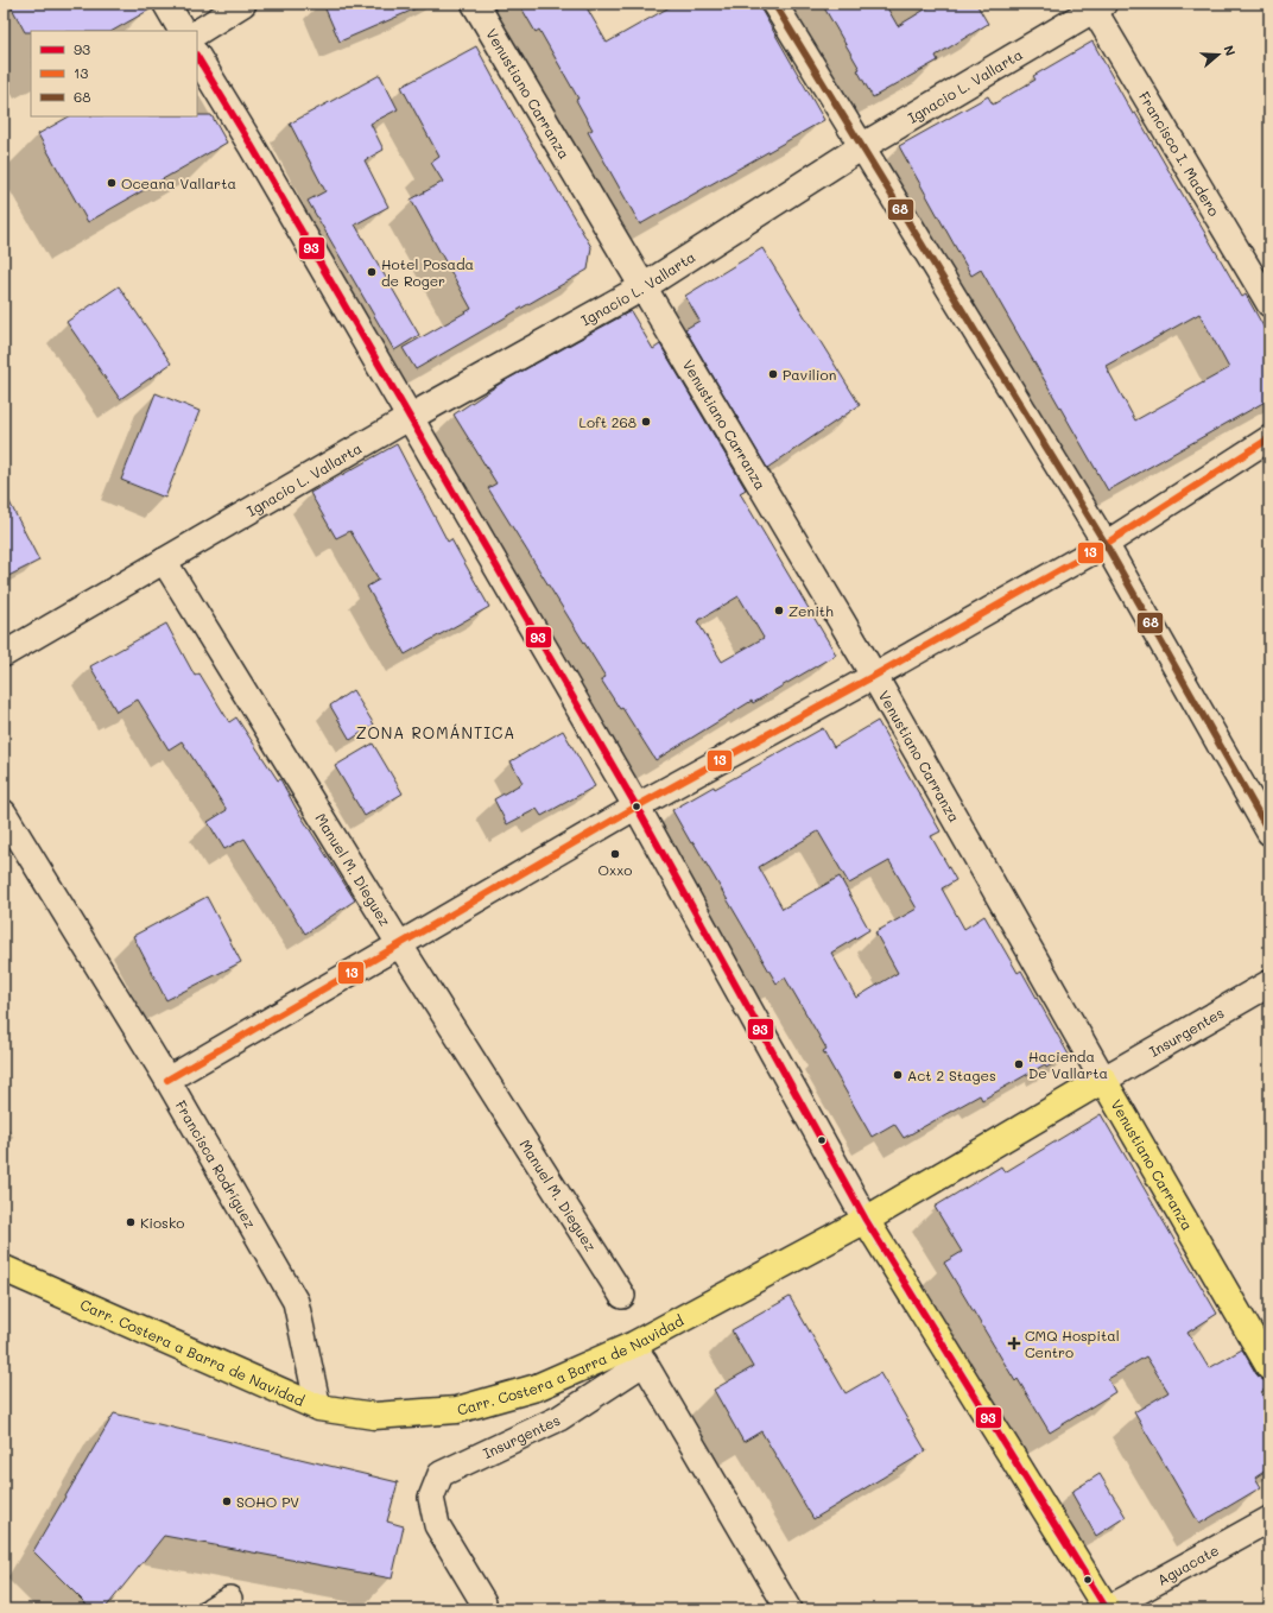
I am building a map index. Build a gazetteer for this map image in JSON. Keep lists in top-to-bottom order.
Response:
{
  "streets": {
    "main road": [
      "Ignacio L. Vallarta",
      "Venustiano Carranza",
      "Insurgentes",
      "Carr. Costera a Barra de Navidad"
    ],
    "street": [
      "Francisco I. Madero",
      "Manuel M. Dieguez",
      "Francisca Rodríguez",
      "Aguacate"
    ]
  },
  "crossings": [
    ["Ignacio L. Vallarta", "Venustiano Carranza"],
    ["Ignacio L. Vallarta", "Francisco I. Madero"],
    ["Ignacio L. Vallarta", "Manuel M. Dieguez"],
    ["Venustiano Carranza", "Insurgentes"],
    ["Venustiano Carranza", "Carr. Costera a Barra de Navidad"],
    ["Insurgentes", "Carr. Costera a Barra de Navidad"],
    ["Francisca Rodríguez", "Carr. Costera a Barra de Navidad"]
  ],
  "districts": ["ZONA ROMÁNTICA"],
  "places": {
    "other": [
      "Oceana Vallarta",
      "Hotel Posada de Roger",
      "Pavilion",
      "Loft 268",
      "Zenith",
      "Oxxo",
      "Hacienda De Vallarta",
      "Act 2 Stages",
      "Kiosko",
      "SOHO PV"
    ],
    "health": ["CMQ Hospital Centro"]
  },
  "lines": ["transit line 68", "transit line 93", "transit line 13"],
  "legend": ["93", "13", "68"],
  "north": "right"
}
